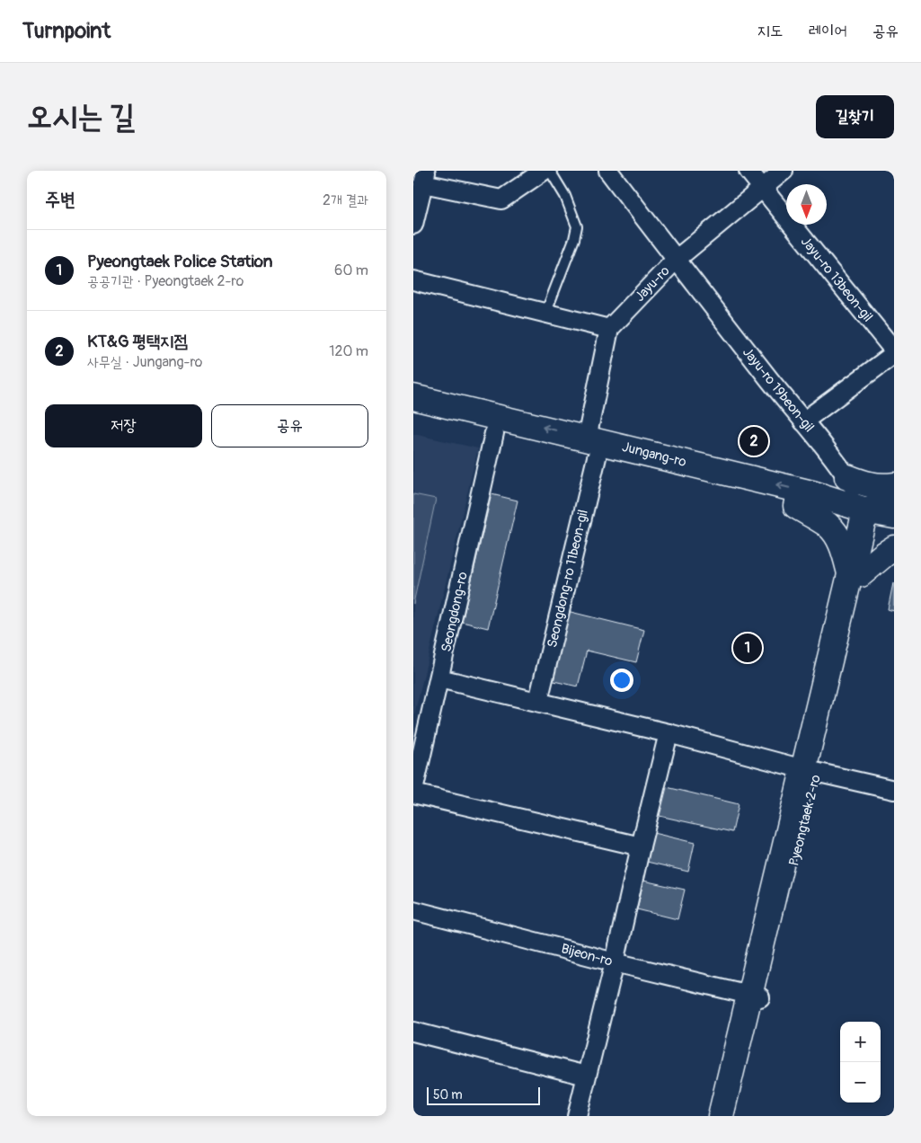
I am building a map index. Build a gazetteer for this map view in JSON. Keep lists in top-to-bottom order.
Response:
{
  "streets": {
    "street": [
      "Jayu-ro 13beon-gil",
      "Jayu-ro",
      "Jayu-ro 19beon-gil",
      "Jungang-ro",
      "Seongdong-ro 11beon-gil",
      "Seongdong-ro",
      "Pyeongtaek 2-ro",
      "Bijeon-ro"
    ]
  },
  "crossings": [
    ["Jayu-ro 13beon-gil", "Jayu-ro"],
    ["Jayu-ro", "Jayu-ro 19beon-gil"],
    ["Jayu-ro 19beon-gil", "Jungang-ro"],
    ["Jayu-ro 19beon-gil", "Pyeongtaek 2-ro"],
    ["Jungang-ro", "Seongdong-ro 11beon-gil"],
    ["Jungang-ro", "Seongdong-ro"],
    ["Jungang-ro", "Pyeongtaek 2-ro"],
    ["Pyeongtaek 2-ro", "Bijeon-ro"]
  ],
  "scale_bar": "50 m",
  "north": "bottom",
  "page": {
    "header": "Turnpoint",
    "nav": ["지도", "레이어", "공유"],
    "buttons": [
      "길찾기",
      ["저장", "공유"]
    ],
    "title": "오시는 길",
    "heading": ["주변", "2개 결과"],
    "list": [
      {
        "mark": "1",
        "name": "Pyeongtaek Police Station",
        "note": "공공기관 · Pyeongtaek 2-ro",
        "value": "60 m"
      },
      {
        "mark": "2",
        "name": "KT&G 평택지점",
        "note": "사무실 · Jungang-ro",
        "value": "120 m"
      }
    ],
    "pins": ["2", "1"],
    "map_buttons": ["+", "−"],
    "scale": "50 m"
  }
}
